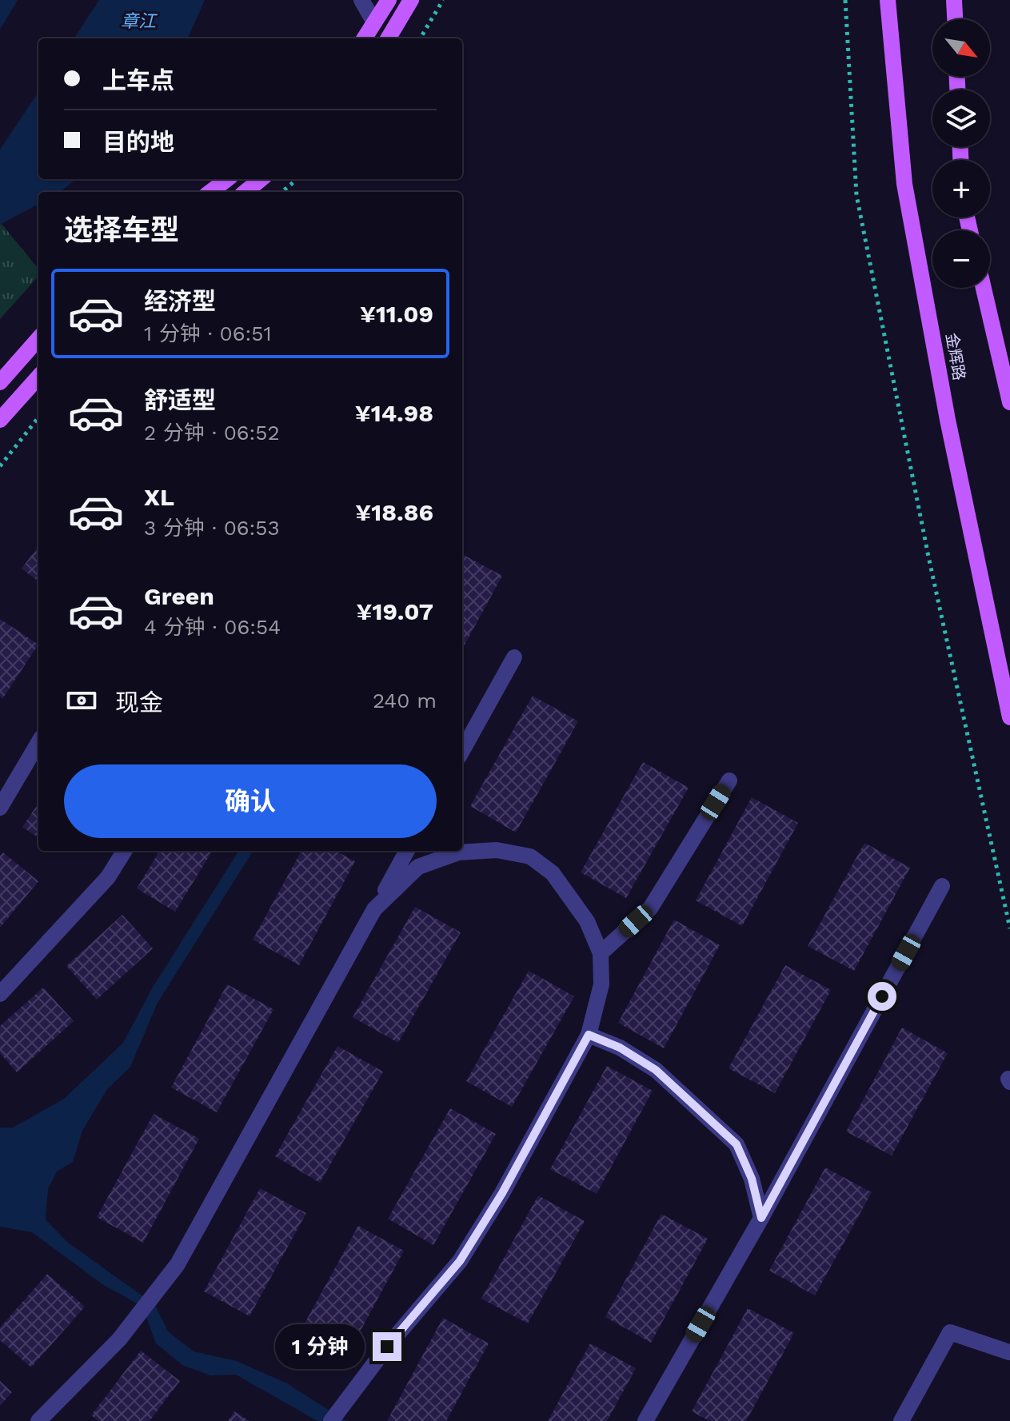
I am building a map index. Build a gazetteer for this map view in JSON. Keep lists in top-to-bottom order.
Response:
{
  "streets": {
    "main road": ["金辉路"]
  },
  "water": ["章江"],
  "north": "bottom right",
  "page": {
    "map_buttons": ["+", "−"],
    "banner": ["上车点", "目的地"],
    "heading": "选择车型",
    "list": [
      {
        "name": "经济型",
        "note": "1 分钟 · 06:51",
        "value": "¥11.09"
      },
      {
        "name": "舒适型",
        "note": "2 分钟 · 06:52",
        "value": "¥14.98"
      },
      {
        "name": "XL",
        "note": "3 分钟 · 06:53",
        "value": "¥18.86"
      },
      {
        "name": "Green",
        "note": "4 分钟 · 06:54",
        "value": "¥19.07"
      }
    ],
    "pay": ["现金", "240 m"],
    "buttons": "确认",
    "bubble": "1 分钟"
  }
}
